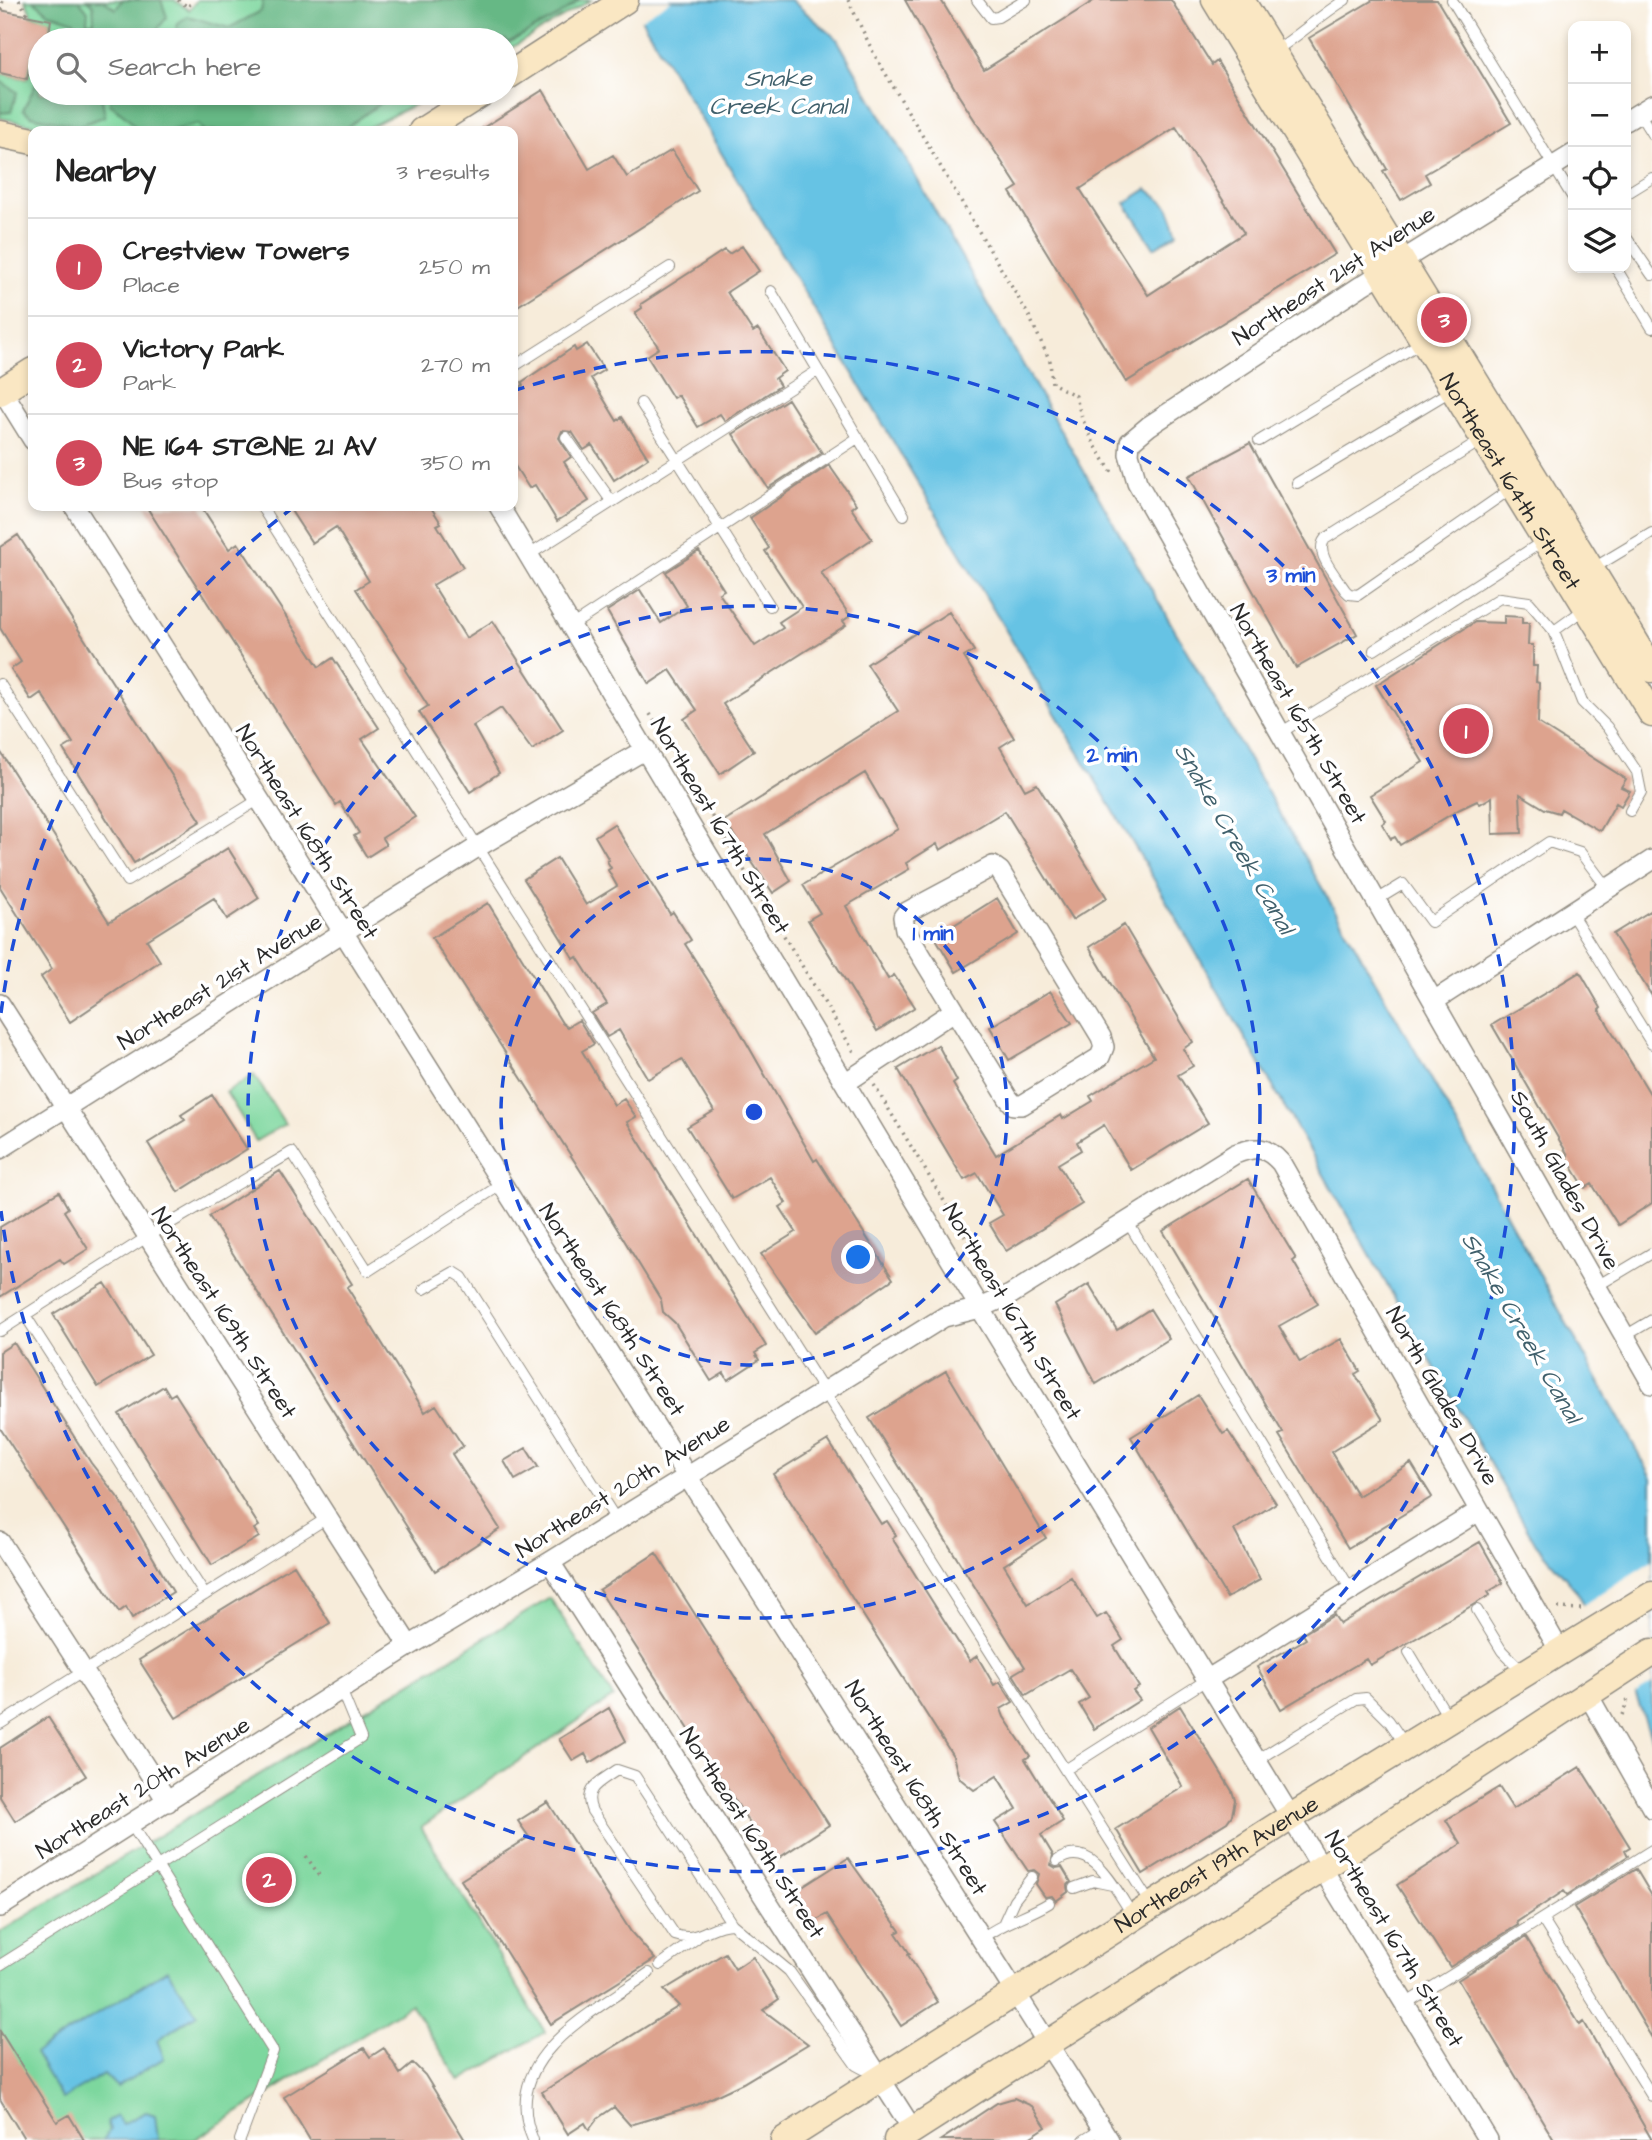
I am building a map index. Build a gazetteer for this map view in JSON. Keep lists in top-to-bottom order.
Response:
{
  "streets": {
    "street": [
      "Northeast 21st Avenue",
      "Northeast 164th Street",
      "Northeast 165th Street",
      "Northeast 167th Street",
      "Northeast 168th Street",
      "South Glades Drive",
      "Northeast 169th Street",
      "North Glades Drive",
      "Northeast 20th Avenue",
      "Northeast 19th Avenue"
    ]
  },
  "crossings": [
    ["Northeast 21st Avenue", "Northeast 164th Street"],
    ["Northeast 21st Avenue", "Northeast 165th Street"],
    ["Northeast 21st Avenue", "Northeast 167th Street"],
    ["Northeast 21st Avenue", "Northeast 168th Street"],
    ["Northeast 21st Avenue", "Northeast 169th Street"],
    ["Northeast 165th Street", "South Glades Drive"],
    ["Northeast 167th Street", "Northeast 20th Avenue"],
    ["Northeast 167th Street", "Northeast 19th Avenue"],
    ["Northeast 168th Street", "Northeast 20th Avenue"],
    ["Northeast 168th Street", "Northeast 19th Avenue"],
    ["Northeast 169th Street", "Northeast 20th Avenue"],
    ["Northeast 169th Street", "Northeast 19th Avenue"],
    ["North Glades Drive", "Northeast 20th Avenue"],
    ["North Glades Drive", "Northeast 19th Avenue"]
  ],
  "water": ["Snake Creek Canal"],
  "page": {
    "map_buttons": ["+", "−"],
    "search": "Search here",
    "heading": ["Nearby", "3 results"],
    "list": [
      {
        "mark": "1",
        "name": "Crestview Towers",
        "note": "Place",
        "value": "250 m"
      },
      {
        "mark": "2",
        "name": "Victory Park",
        "note": "Park",
        "value": "270 m"
      },
      {
        "mark": "3",
        "name": "NE 164 ST@NE 21 AV",
        "note": "Bus stop",
        "value": "350 m"
      }
    ],
    "pins": ["3", "1", "2"]
  },
  "rings": ["3 min", "2 min", "1 min"]
}
